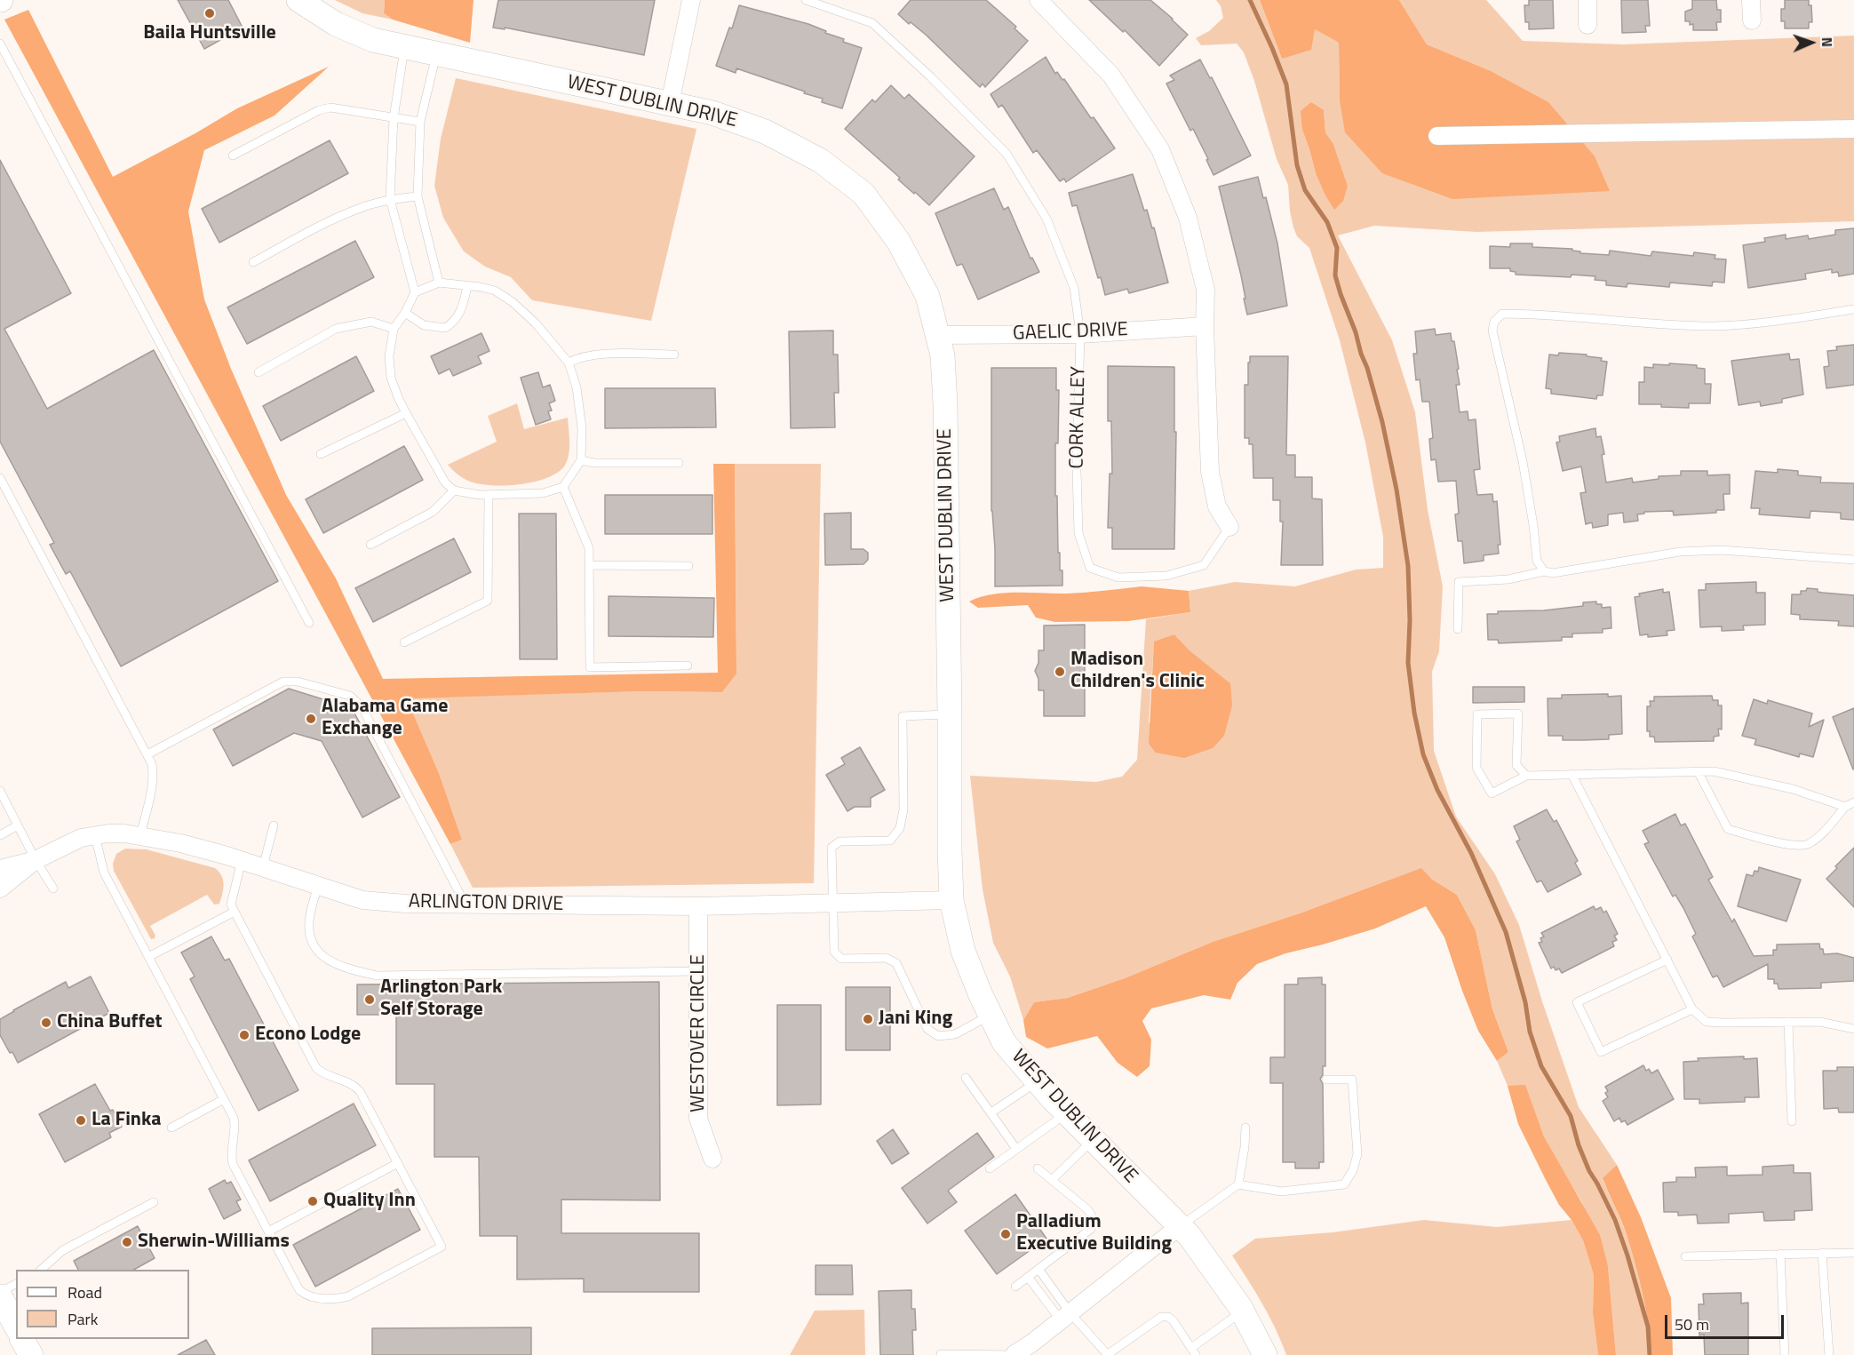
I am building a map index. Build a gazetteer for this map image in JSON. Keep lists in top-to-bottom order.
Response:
{
  "streets": {
    "street": [
      "WEST DUBLIN DRIVE",
      "GAELIC DRIVE",
      "ARLINGTON DRIVE",
      "WESTOVER CIRCLE"
    ],
    "lane": ["CORK ALLEY"]
  },
  "crossings": [
    ["WEST DUBLIN DRIVE", "GAELIC DRIVE"],
    ["WEST DUBLIN DRIVE", "ARLINGTON DRIVE"],
    ["GAELIC DRIVE", "CORK ALLEY"],
    ["ARLINGTON DRIVE", "WESTOVER CIRCLE"]
  ],
  "places": [
    "Baila Huntsville",
    "Madison Children's Clinic",
    "Alabama Game Exchange",
    "Arlington Park Self Storage",
    "Jani King",
    "China Buffet",
    "Econo Lodge",
    "La Finka",
    "Quality Inn",
    "Palladium Executive Building",
    "Sherwin-Williams"
  ],
  "legend": ["Road", "Park"],
  "scale_bar": "50 m",
  "north": "right"
}
